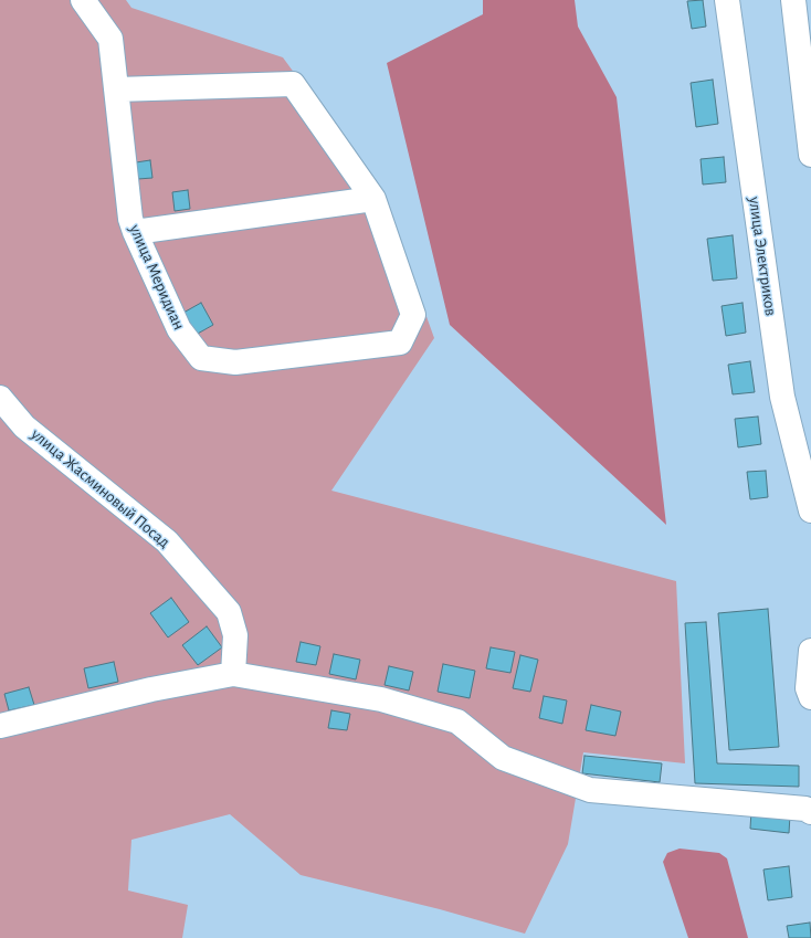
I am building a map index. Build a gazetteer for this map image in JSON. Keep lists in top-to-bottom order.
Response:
{
  "streets": {
    "street": ["улица Электриков", "улица Меридиан", "улица Жасминовый Посад"]
  }
}
